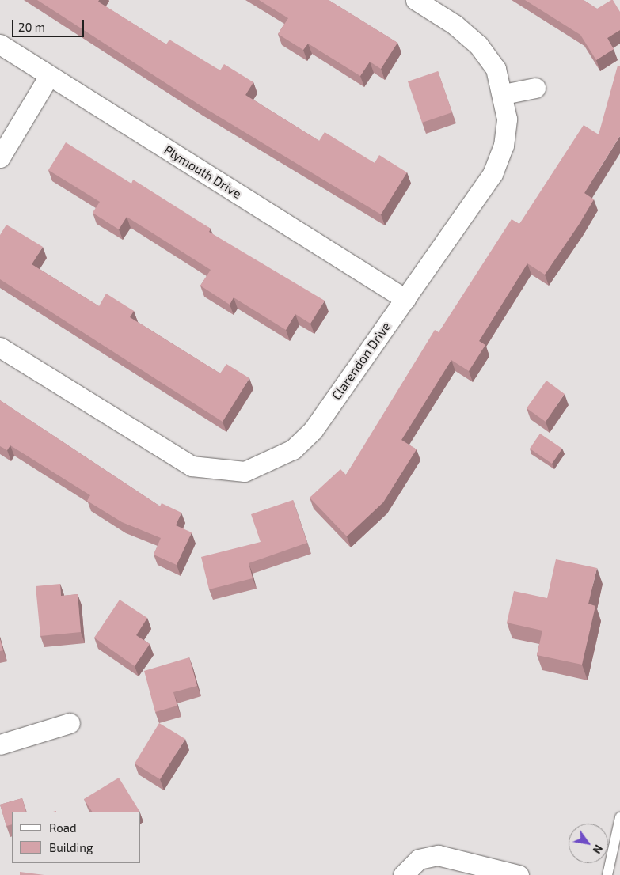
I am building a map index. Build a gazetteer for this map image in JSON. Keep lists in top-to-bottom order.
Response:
{
  "streets": {
    "street": ["Plymouth Drive", "Clarendon Drive"]
  },
  "crossings": [
    ["Plymouth Drive", "Clarendon Drive"]
  ],
  "legend": ["Road", "Building"],
  "scale_bar": "20 m",
  "north": "bottom right"
}
